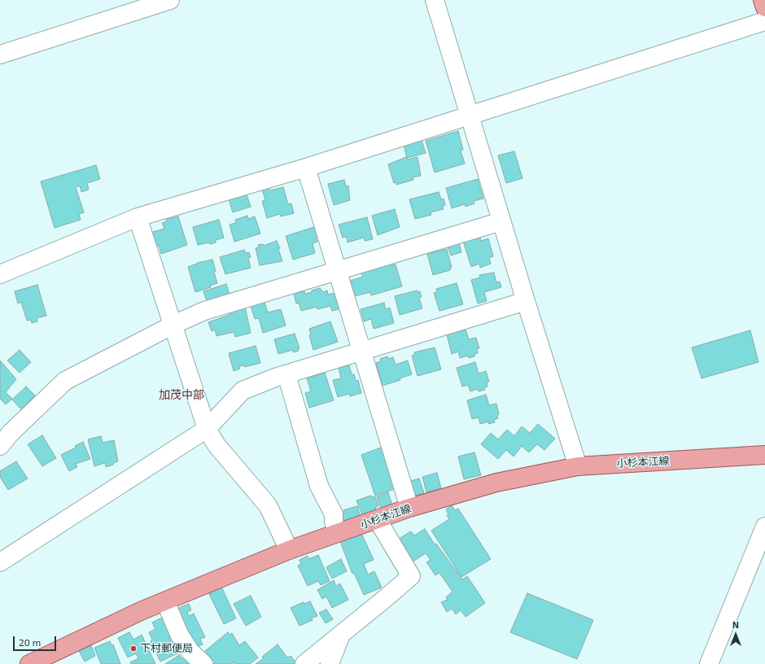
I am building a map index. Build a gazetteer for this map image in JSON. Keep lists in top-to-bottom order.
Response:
{
  "streets": {
    "main road": ["小杉本江線"]
  },
  "districts": ["加茂中部"],
  "places": ["下村郵便局"],
  "scale_bar": "20 m",
  "north": "top"
}
